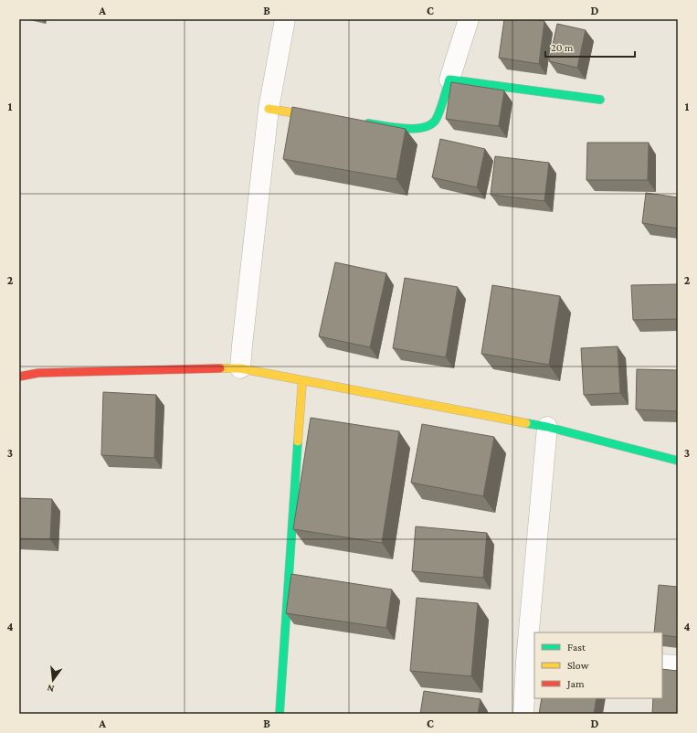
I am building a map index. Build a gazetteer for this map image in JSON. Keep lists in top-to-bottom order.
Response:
{
  "legend": ["Fast", "Slow", "Jam"],
  "scale_bar": "20 m",
  "north": "bottom",
  "grid": {
    "columns": [
      "A",
      "B",
      "C",
      "D"
    ],
    "rows": [
      "1",
      "2",
      "3",
      "4"
    ]
  }
}
